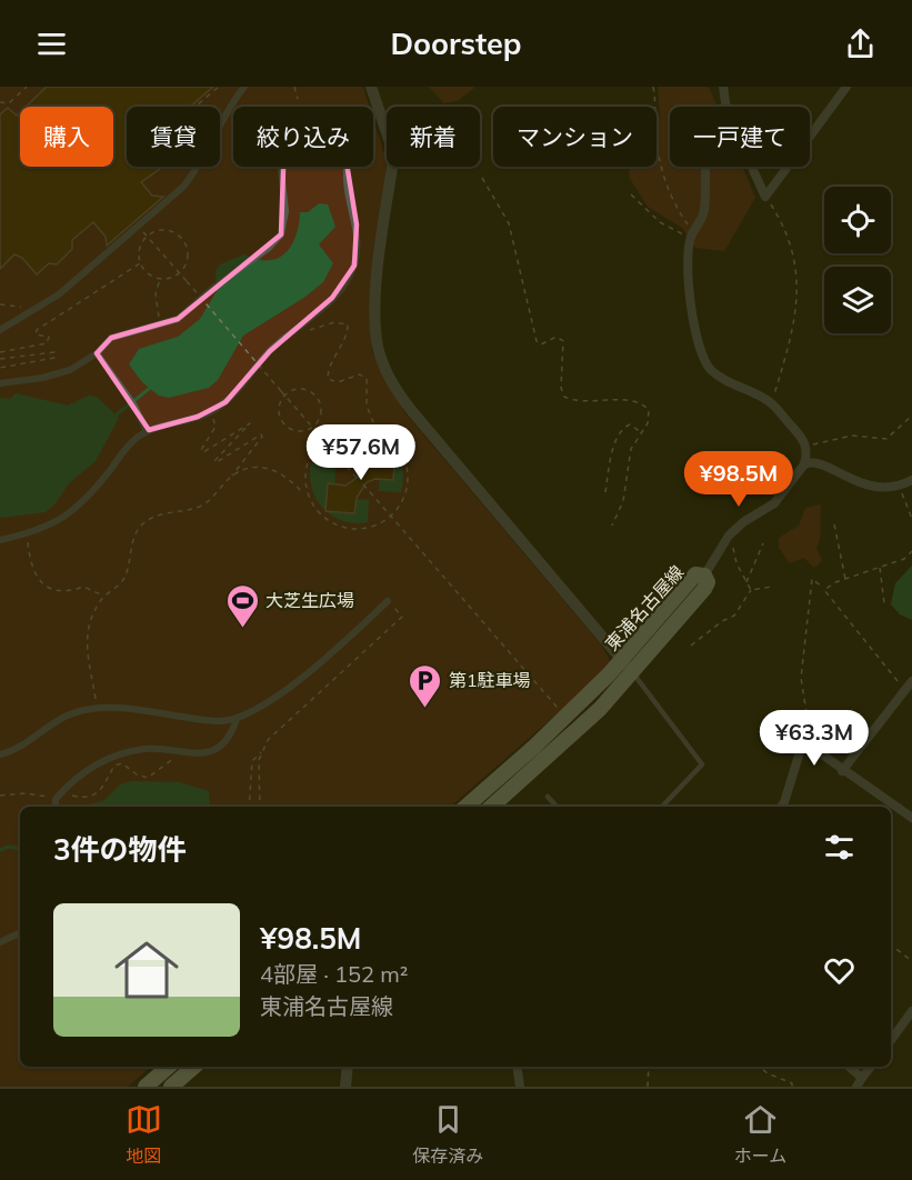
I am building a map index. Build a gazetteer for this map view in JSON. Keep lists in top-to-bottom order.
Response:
{
  "streets": {
    "main road": ["東浦名古屋線"]
  },
  "places": {
    "sports": ["大芝生広場"],
    "parking": ["第1駐車場"]
  },
  "page": {
    "header": "Doorstep",
    "chip": [
      "購入",
      "賃貸",
      "絞り込み",
      "新着",
      "マンション",
      "一戸建て"
    ],
    "price": ["¥57.6M", "¥98.5M", "¥63.3M"],
    "heading": "3件の物件",
    "list": [
      {
        "name": "¥98.5M",
        "note": "4部屋 · 152 m² · 東浦名古屋線"
      }
    ],
    "tabs": ["地図", "保存済み", "ホーム"]
  }
}
